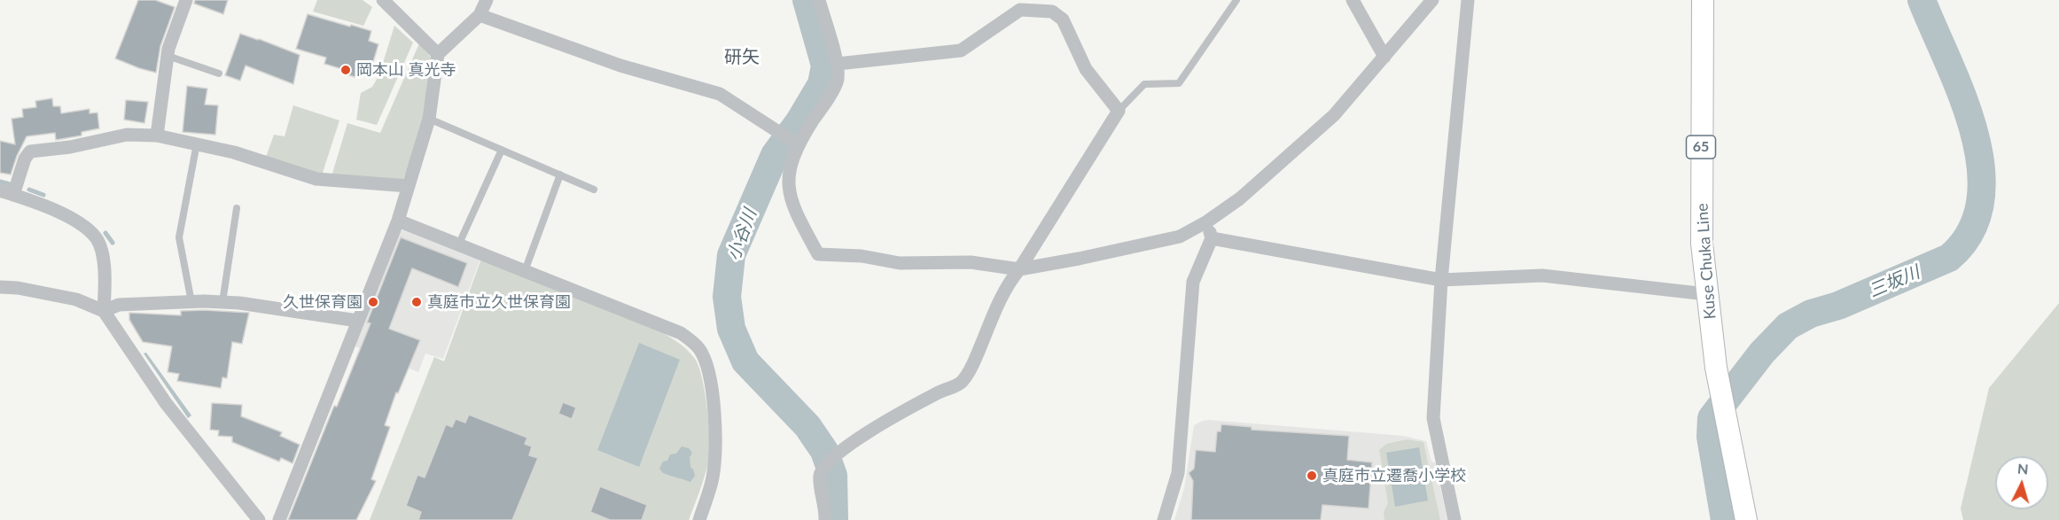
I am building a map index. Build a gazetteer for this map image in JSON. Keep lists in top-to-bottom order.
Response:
{
  "streets": {
    "main road": ["65", "Kuse Chuka Line"]
  },
  "districts": ["研矢"],
  "water": ["小谷川", "三坂川"],
  "places": [
    "岡本山 真光寺",
    "久世保育園",
    "真庭市立久世保育園",
    "真庭市立遷喬小学校"
  ],
  "north": "top"
}
